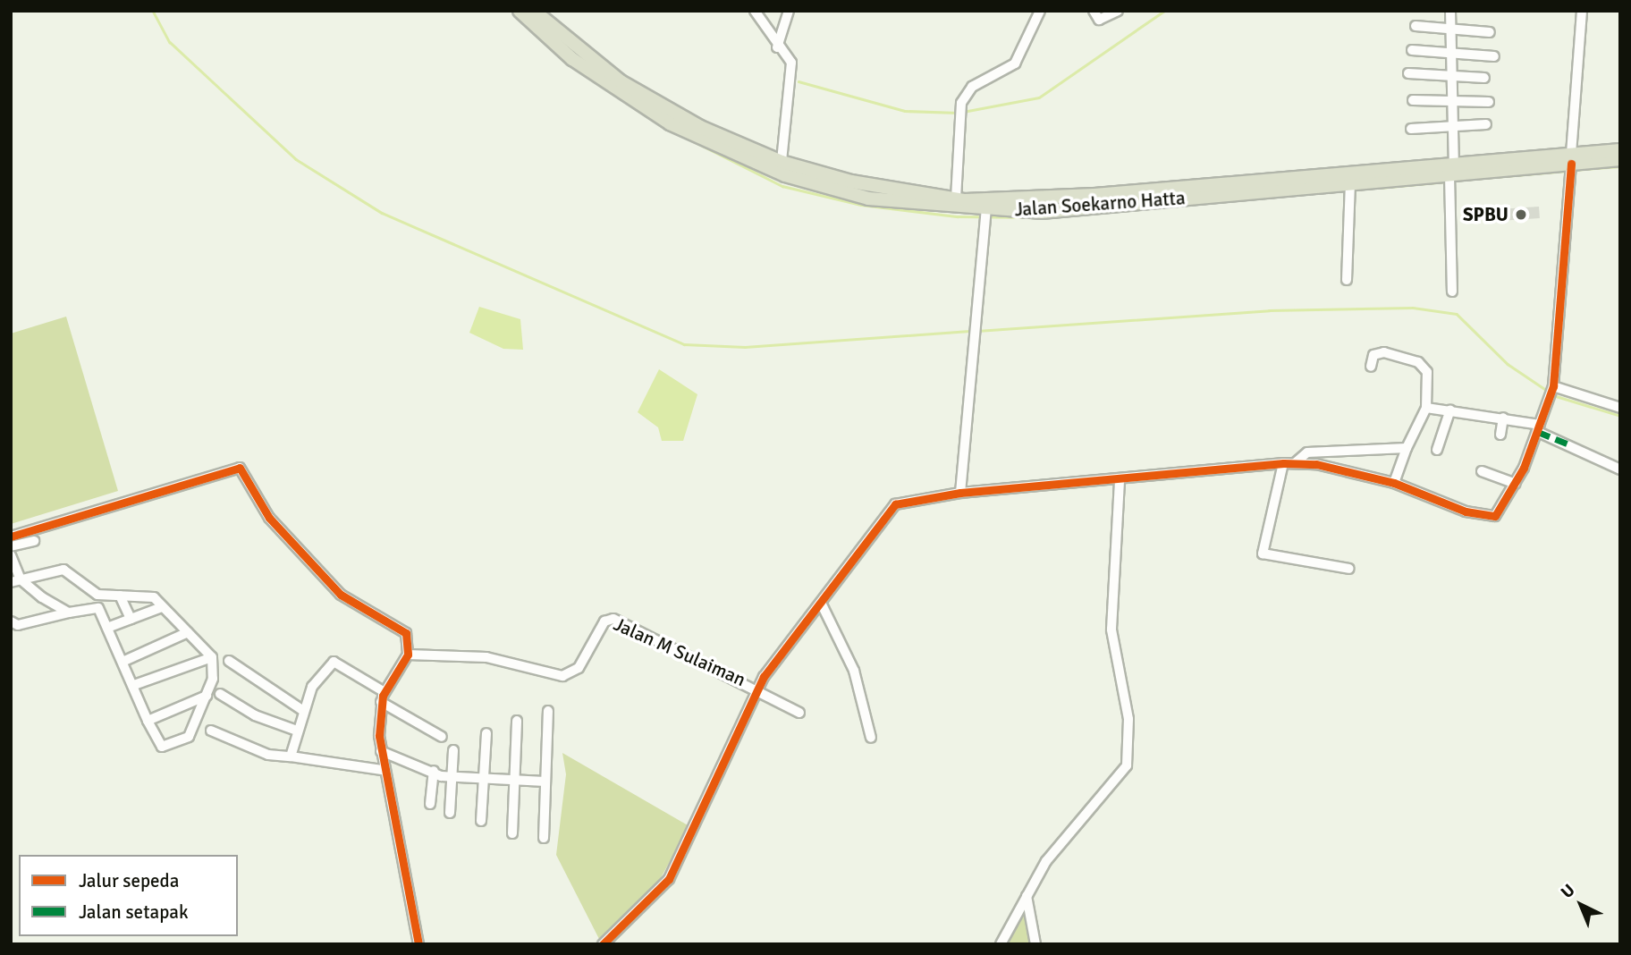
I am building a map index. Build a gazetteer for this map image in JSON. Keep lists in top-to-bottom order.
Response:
{
  "streets": {
    "highway": ["Jalan Soekarno Hatta"],
    "street": ["Jalan M Sulaiman"]
  },
  "places": ["SPBU"],
  "legend": ["Jalur sepeda", "Jalan setapak"],
  "north": "top left"
}
